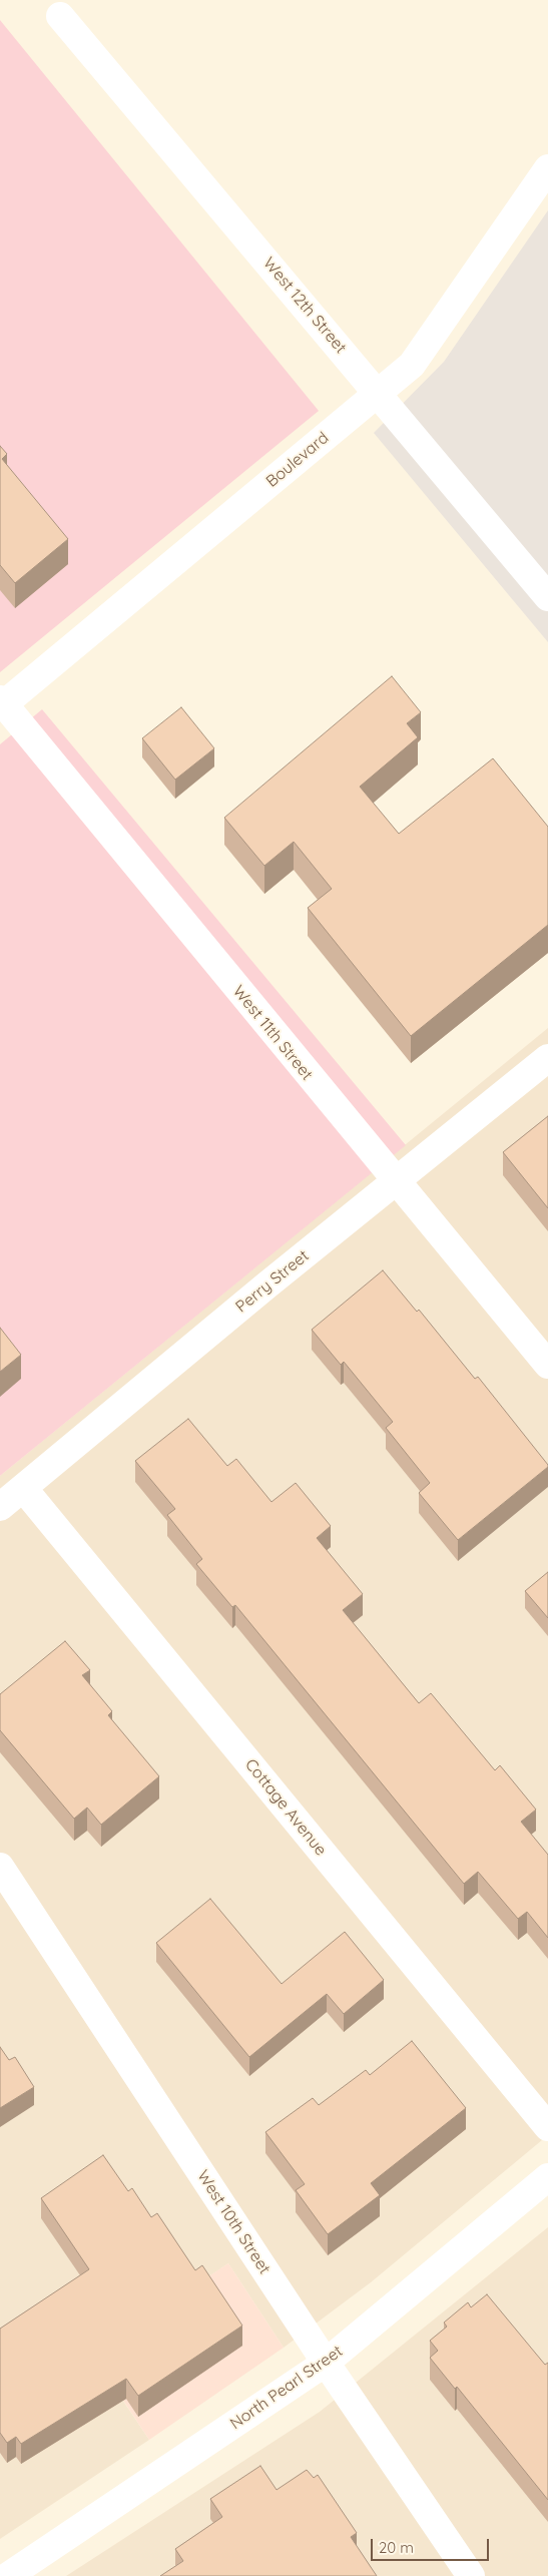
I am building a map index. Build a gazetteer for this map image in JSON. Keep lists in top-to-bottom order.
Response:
{
  "streets": {
    "street": [
      "West 12th Street",
      "Boulevard",
      "West 11th Street",
      "Perry Street",
      "Cottage Avenue",
      "West 10th Street",
      "North Pearl Street"
    ]
  },
  "crossings": [
    ["West 12th Street", "Boulevard"],
    ["Boulevard", "West 11th Street"],
    ["West 11th Street", "Perry Street"],
    ["Perry Street", "Cottage Avenue"],
    ["West 10th Street", "North Pearl Street"]
  ],
  "scale_bar": "20 m"
}
